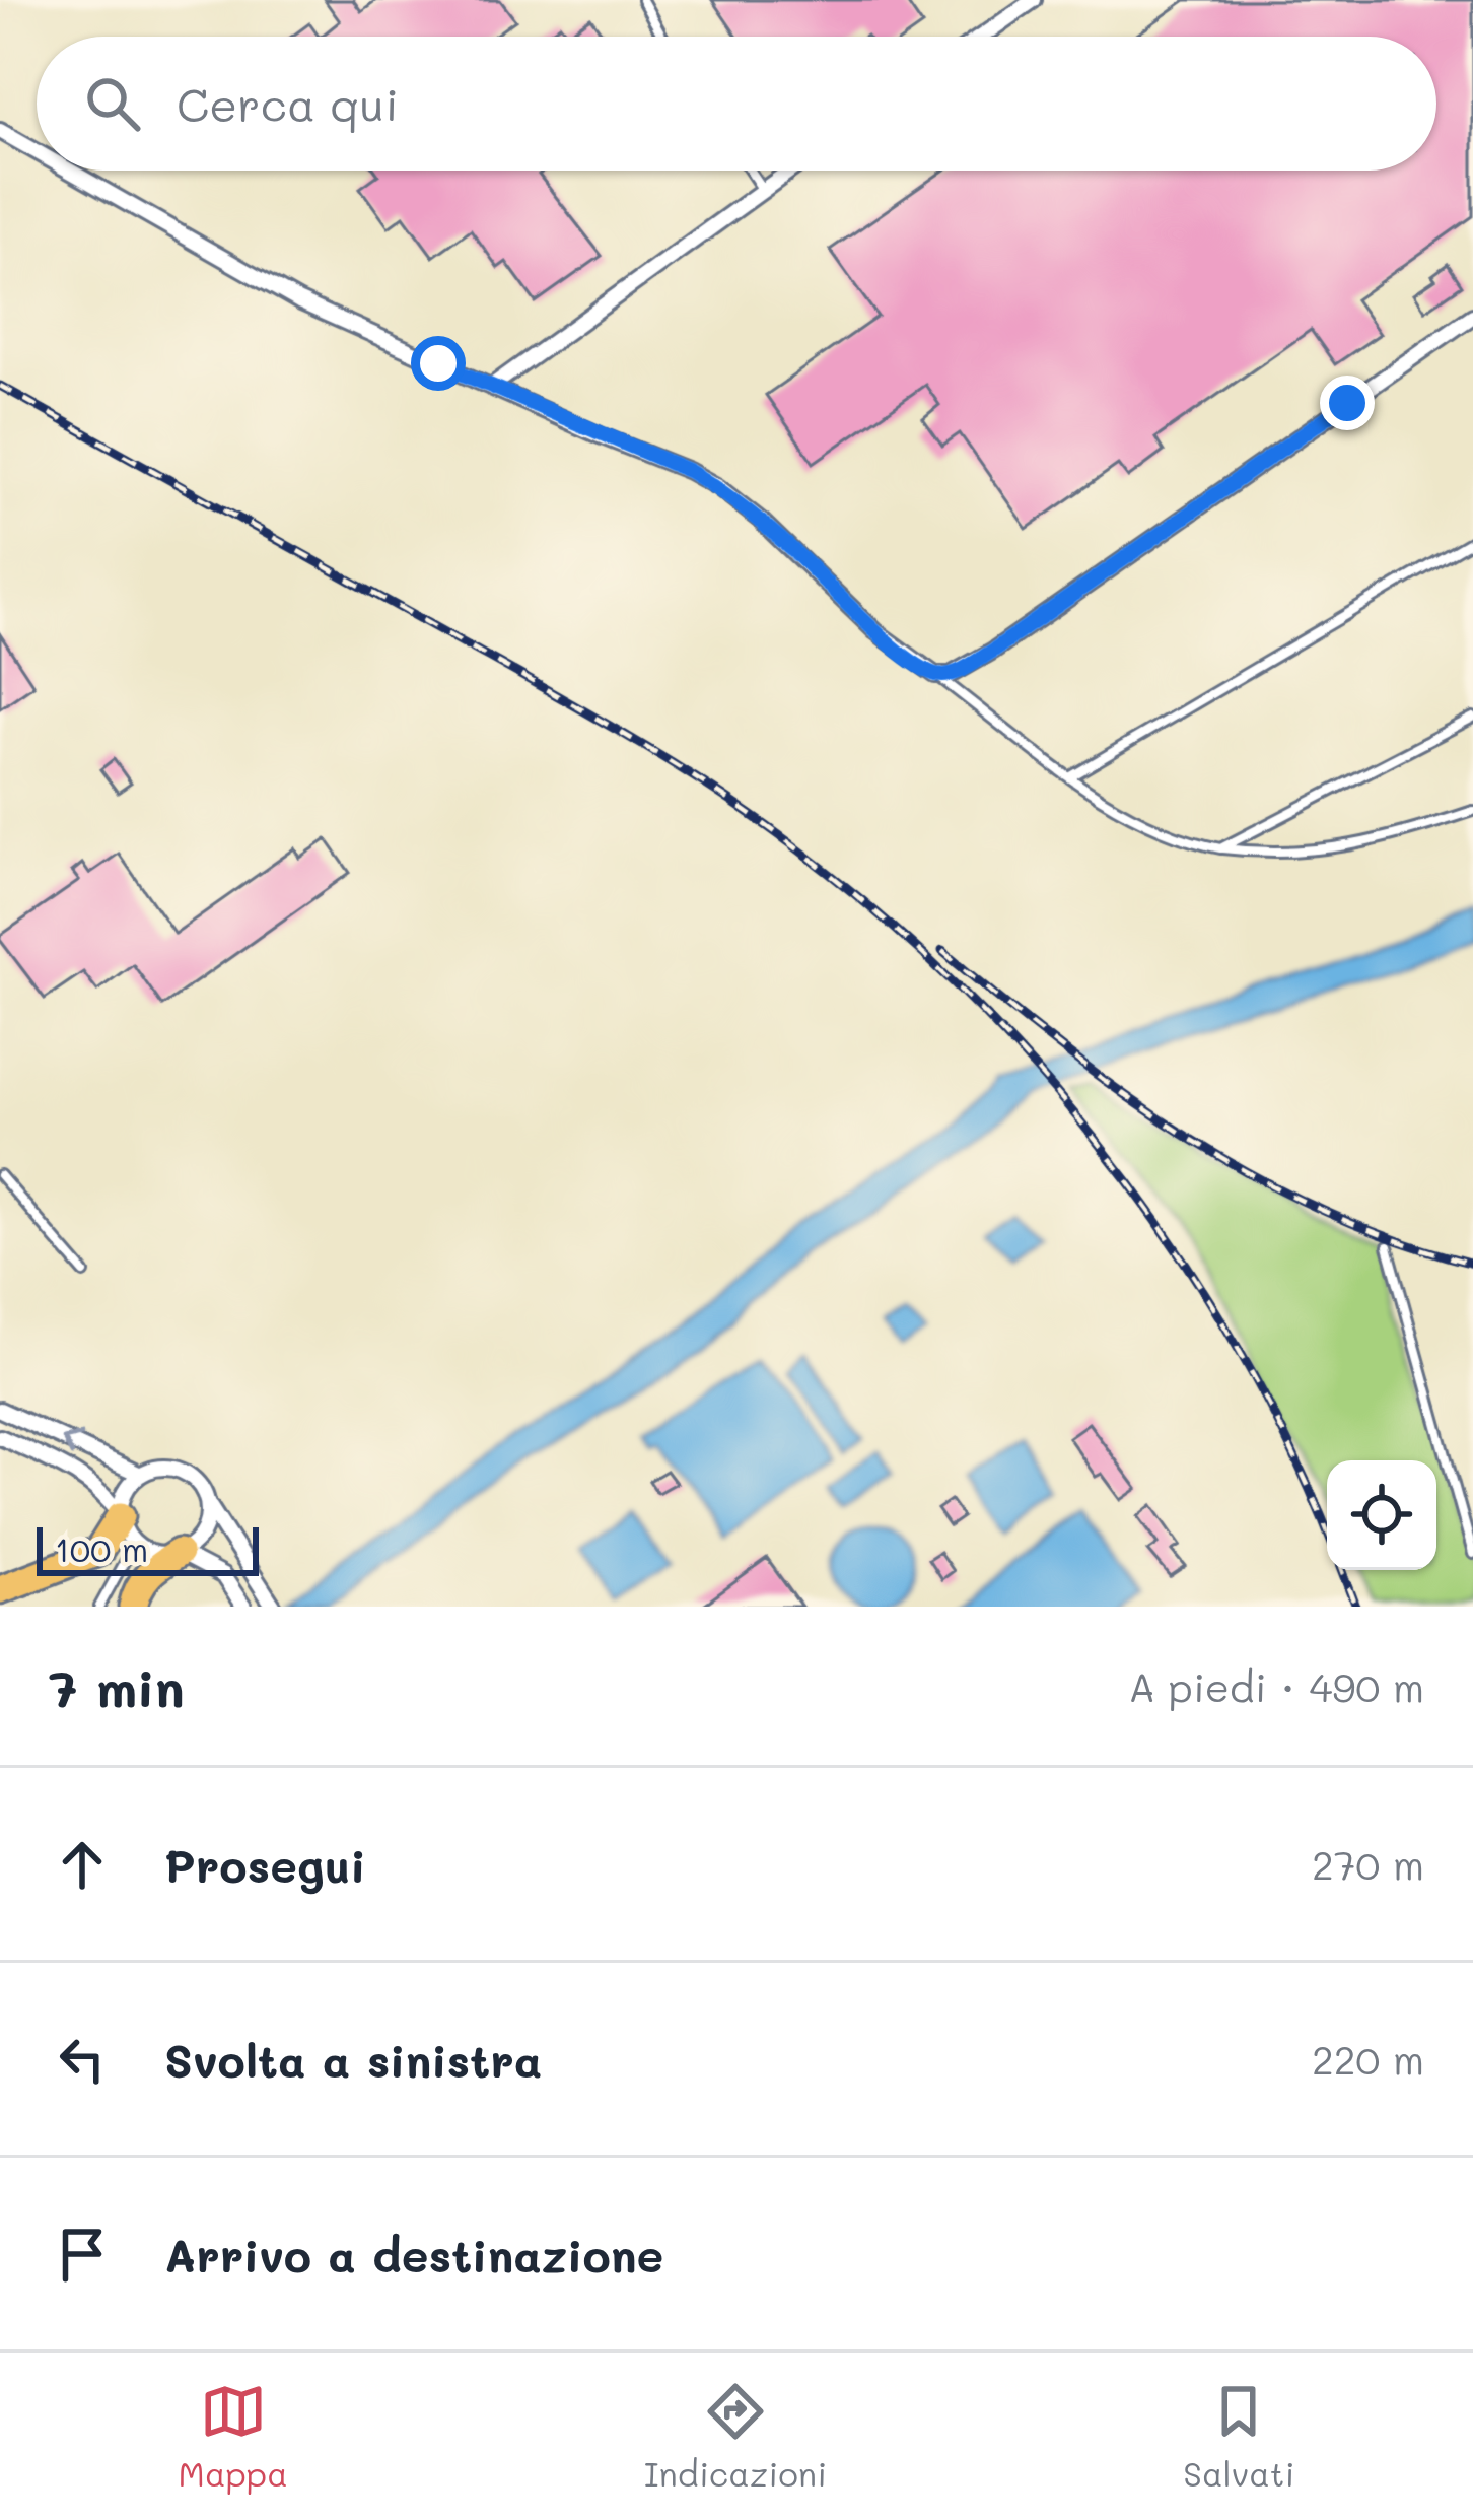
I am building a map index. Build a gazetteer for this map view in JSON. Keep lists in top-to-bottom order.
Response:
{
  "scale_bar": "100 m",
  "page": {
    "search": "Cerca qui",
    "scale": "100 m",
    "heading": ["7 min", "A piedi · 490 m"],
    "list": [
      ["Prosegui", "270 m"],
      ["Svolta a sinistra", "220 m"],
      "Arrivo a destinazione"
    ],
    "nav": ["Mappa", "Indicazioni", "Salvati"]
  }
}
